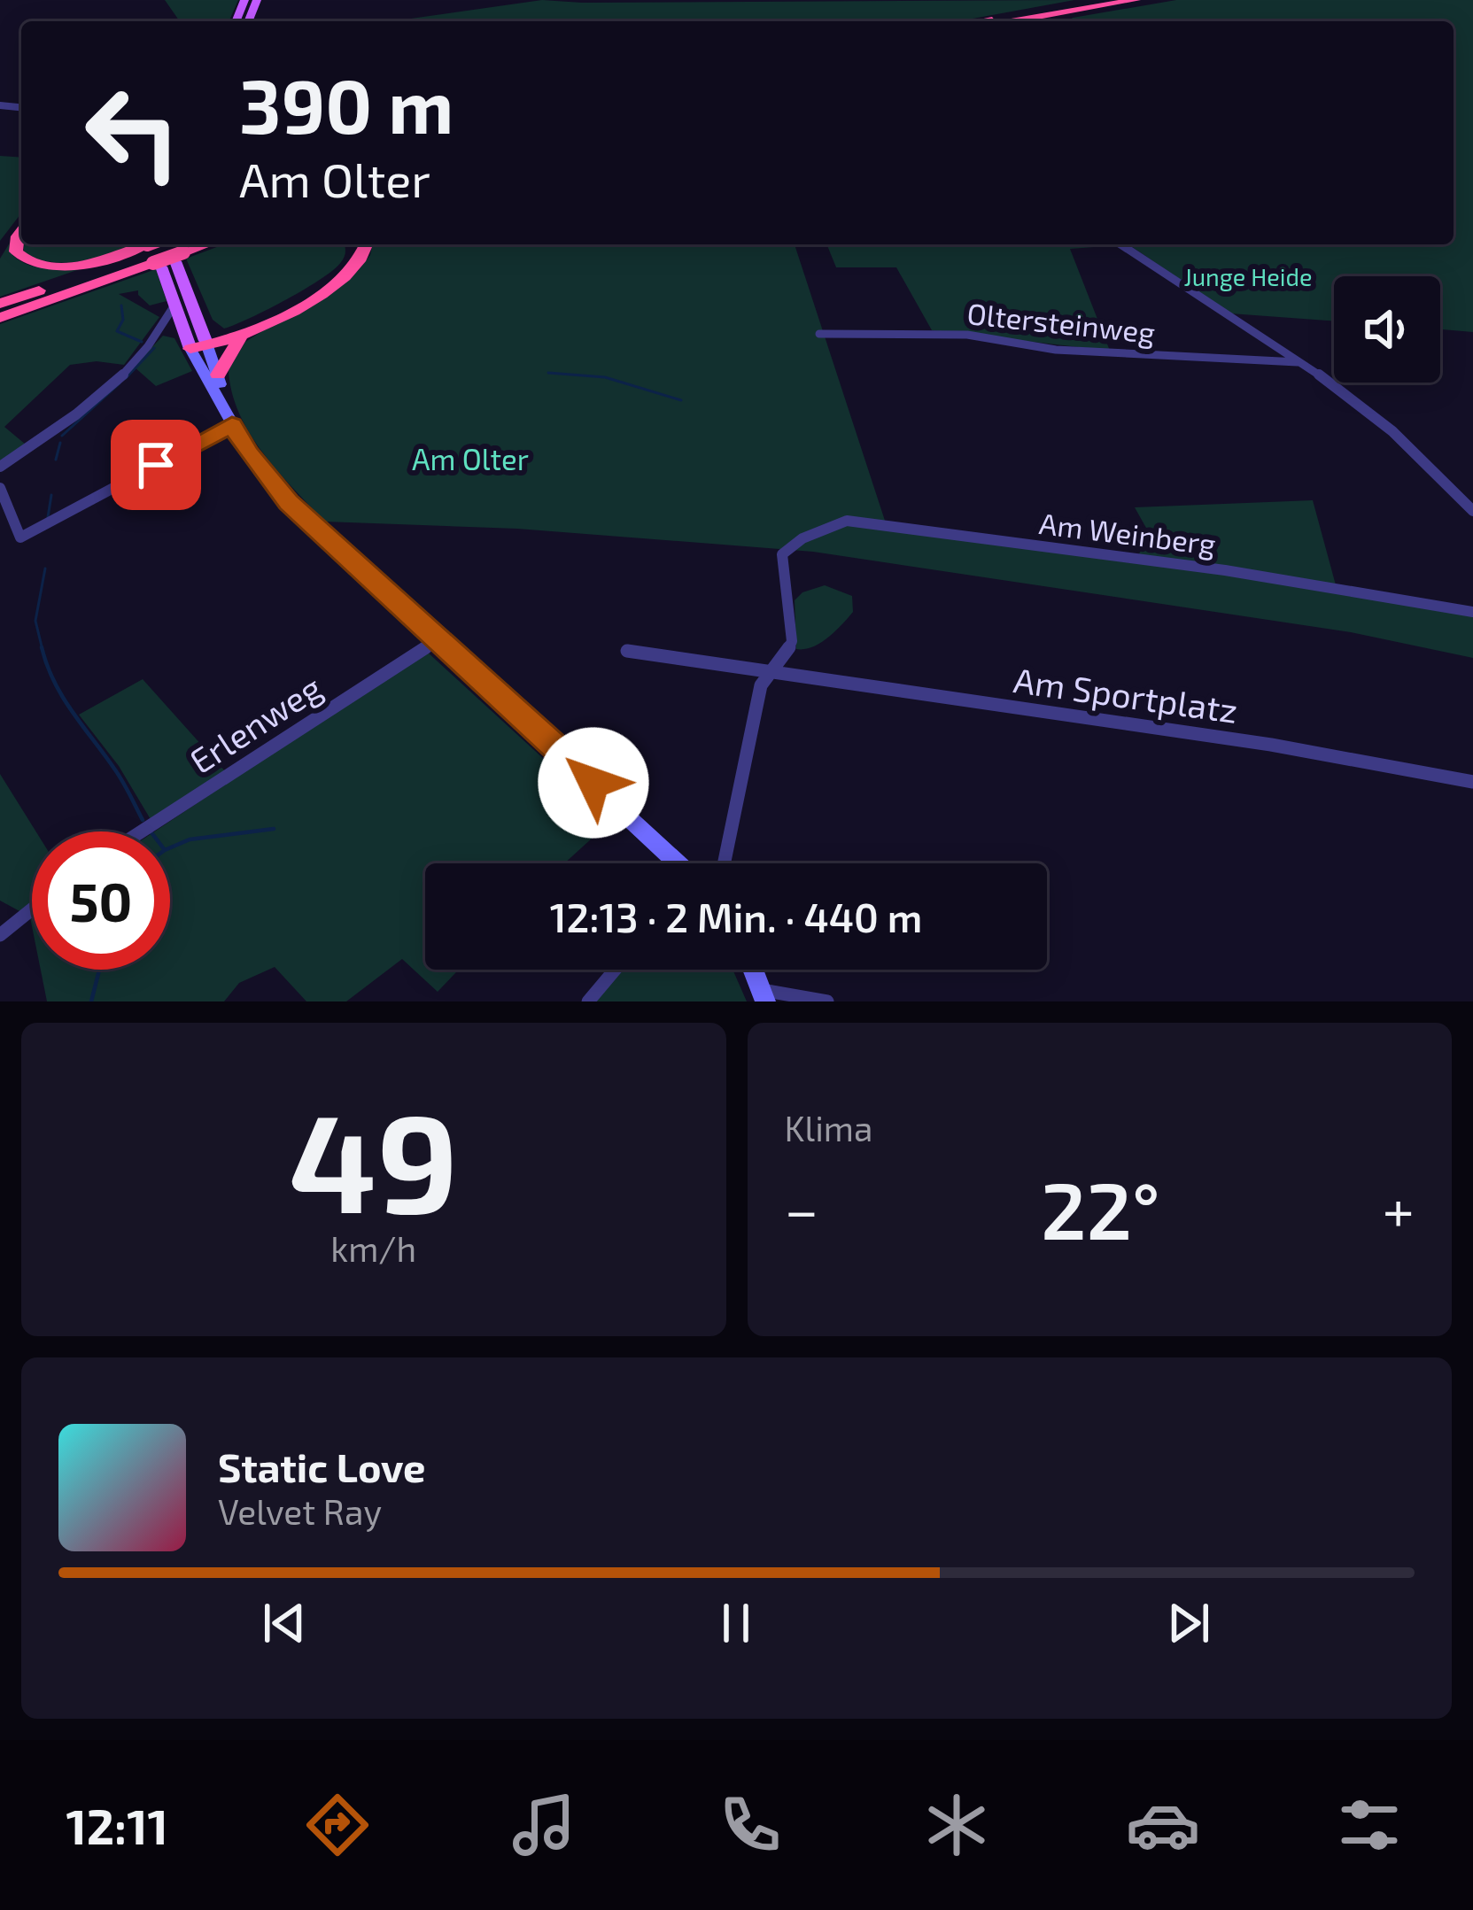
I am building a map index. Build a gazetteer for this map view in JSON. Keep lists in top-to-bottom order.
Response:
{
  "streets": {
    "street": [
      "Oltersteinweg",
      "Am Weinberg",
      "Am Sportplatz",
      "Erlenweg"
    ]
  },
  "crossings": [
    ["Am Weinberg", "Am Sportplatz"]
  ],
  "parks": ["Junge Heide", "Am Olter"],
  "page": {
    "turn": ["390 m", "Am Olter"],
    "limit": "50",
    "trip": "12:13 · 2 Min. · 440 m",
    "tile": [
      ["49", "km/h"],
      "Klima"
    ],
    "heat": ["−", "22°", "+"],
    "song": ["Static Love", "Velvet Ray"],
    "tabs": "12:11"
  }
}
